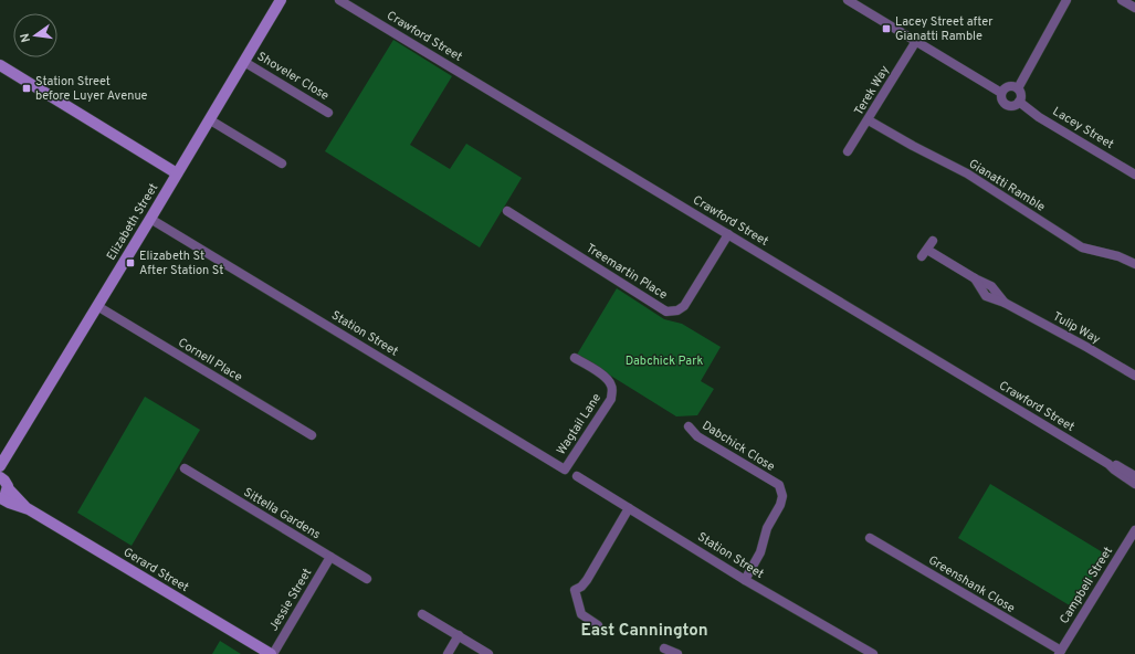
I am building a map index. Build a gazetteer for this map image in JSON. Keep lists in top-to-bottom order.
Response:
{
  "streets": {
    "street": [
      "Crawford Street",
      "Shoveler Close",
      "Terek Way",
      "Lacey Street",
      "Gianatti Ramble",
      "Elizabeth Street",
      "Treemartin Place",
      "Tulip Way",
      "Station Street",
      "Cornell Place",
      "Wagtail Lane",
      "Dabchick Close",
      "Sittella Gardens",
      "Gerard Street",
      "Greenshank Close",
      "Campbell Street",
      "Jessie Street"
    ]
  },
  "crossings": [
    ["Crawford Street", "Treemartin Place"],
    ["Shoveler Close", "Elizabeth Street"],
    ["Terek Way", "Gianatti Ramble"],
    ["Elizabeth Street", "Station Street"],
    ["Elizabeth Street", "Cornell Place"],
    ["Elizabeth Street", "Gerard Street"],
    ["Station Street", "Wagtail Lane"],
    ["Station Street", "Dabchick Close"],
    ["Sittella Gardens", "Jessie Street"],
    ["Gerard Street", "Jessie Street"],
    ["Greenshank Close", "Campbell Street"]
  ],
  "districts": ["East Cannington"],
  "parks": ["Dabchick Park"],
  "places": {
    "transit": ["Lacey Street after Gianatti Ramble", "Station Street before Luyer Avenue", "Elizabeth St After Station St"]
  },
  "north": "left"
}
